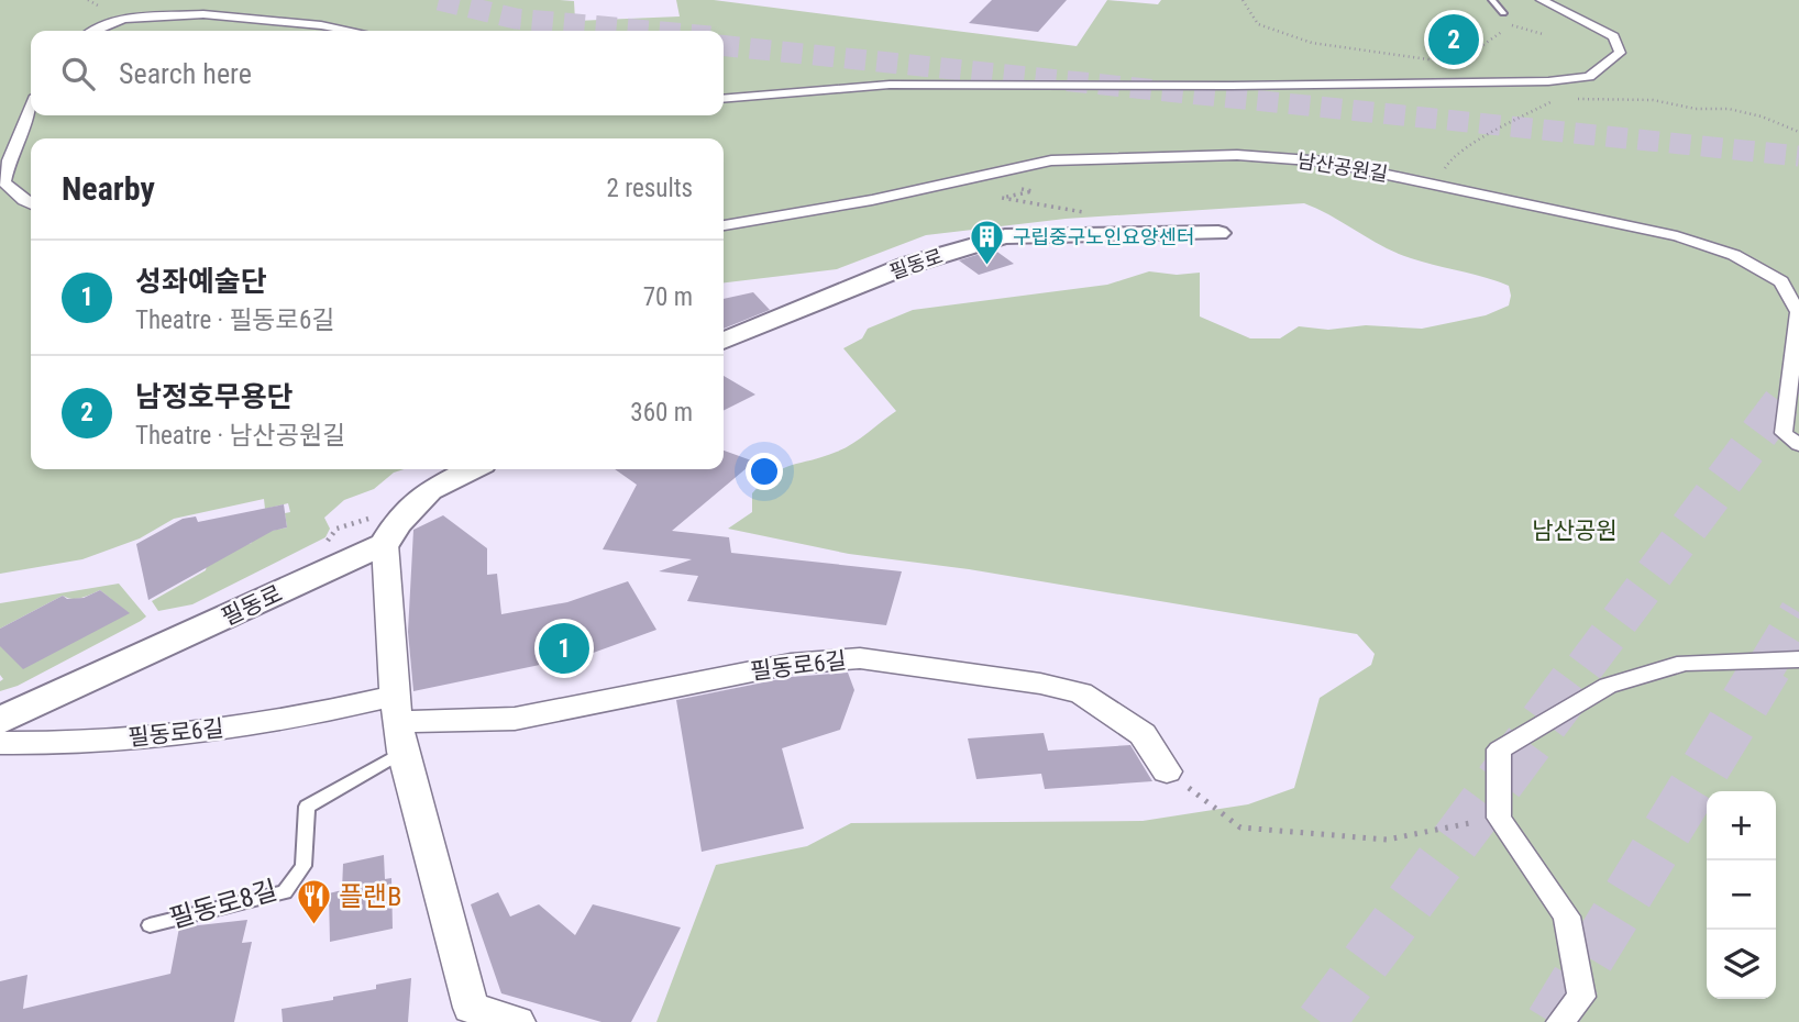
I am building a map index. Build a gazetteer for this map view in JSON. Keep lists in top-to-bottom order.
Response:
{
  "streets": {
    "street": ["남산공원길", "필동로", "필동로6길"],
    "lane": ["필동로8길"]
  },
  "crossings": [
    ["필동로6길", "필동로8길"]
  ],
  "parks": ["남산공원"],
  "places": {
    "building": ["구립중구노인요양센터"],
    "restaurant": ["플랜B"]
  },
  "page": {
    "pins": ["2", "1"],
    "search": "Search here",
    "heading": ["Nearby", "2 results"],
    "list": [
      {
        "mark": "1",
        "name": "성좌예술단",
        "note": "Theatre · 필동로6길",
        "value": "70 m"
      },
      {
        "mark": "2",
        "name": "남정호무용단",
        "note": "Theatre · 남산공원길",
        "value": "360 m"
      }
    ],
    "map_buttons": ["+", "−"]
  }
}
